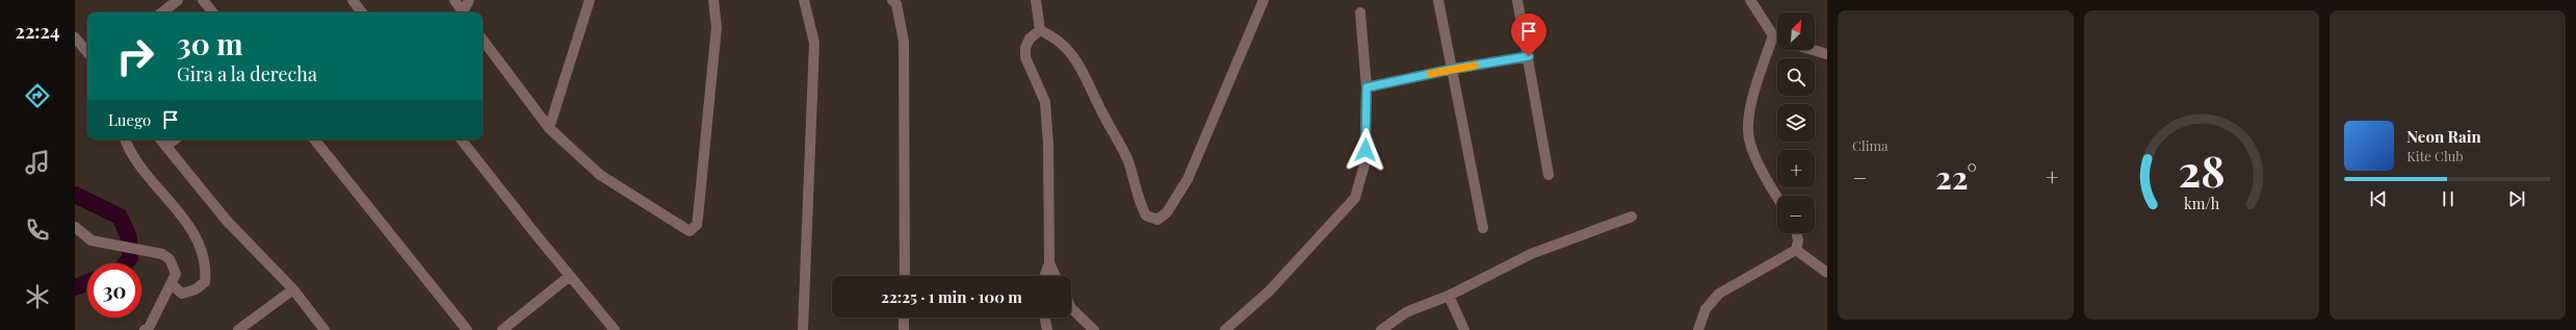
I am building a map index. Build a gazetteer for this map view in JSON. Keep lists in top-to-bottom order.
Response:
{
  "north": "top right",
  "page": {
    "tabs": "22:24",
    "tile": "Clima",
    "map_buttons": ["+", "−"],
    "turn": ["30 m", "Gira a la derecha"],
    "then": "Luego",
    "song": ["Neon Rain", "Kite Club"],
    "heat": ["−", "22°", "+"],
    "limit": "30",
    "trip": "22:25 · 1 min · 100 m",
    "gauge": ["28", "km/h"]
  }
}
